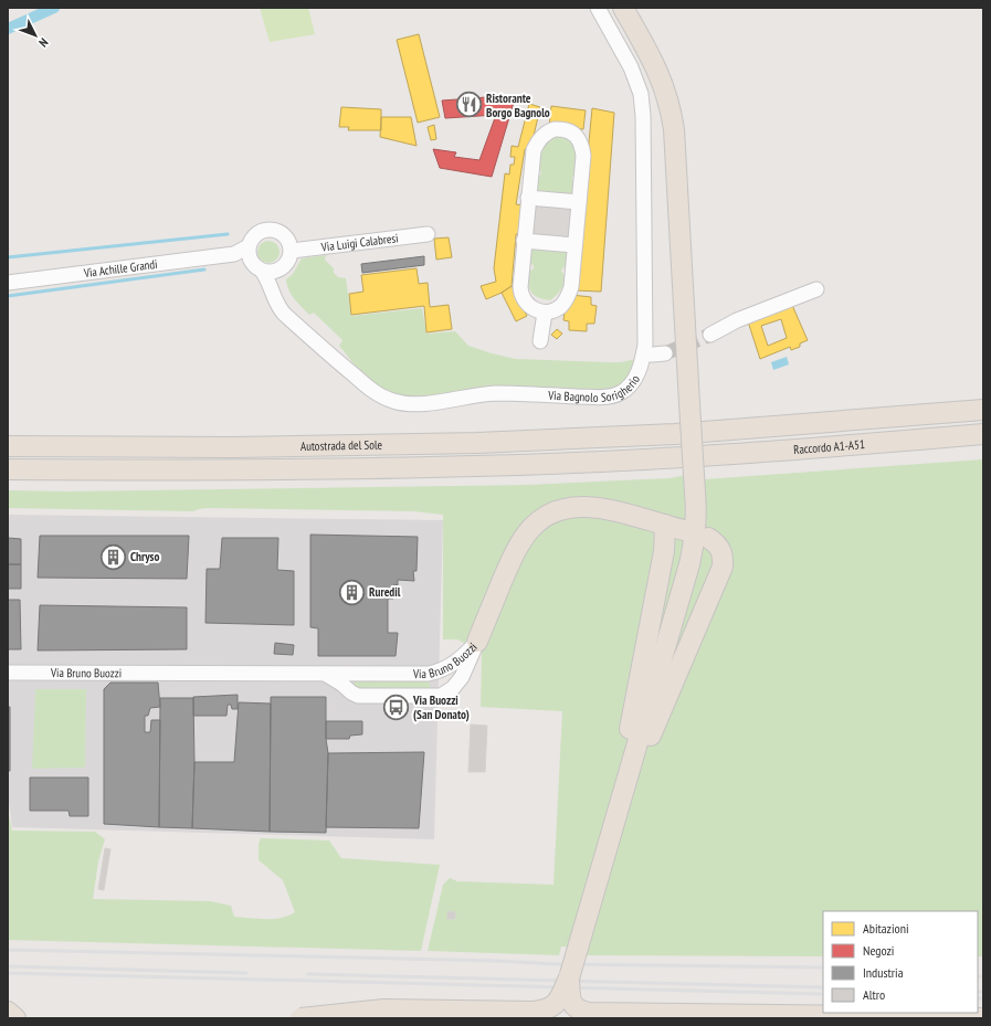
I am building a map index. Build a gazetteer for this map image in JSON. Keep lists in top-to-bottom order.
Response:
{
  "streets": {
    "highway": ["Autostrada del Sole", "Raccordo A1-A51"],
    "street": [
      "Via Luigi Calabresi",
      "Via Achille Grandi",
      "Via Bagnolo Sorigherio",
      "Via Bruno Buozzi"
    ]
  },
  "crossings": [
    ["Via Luigi Calabresi", "Via Achille Grandi"],
    ["Via Luigi Calabresi", "Via Bagnolo Sorigherio"],
    ["Via Achille Grandi", "Via Bagnolo Sorigherio"],
    ["Autostrada del Sole", "Raccordo A1-A51"]
  ],
  "places": {
    "restaurant": ["Ristorante Borgo Bagnolo"],
    "building": ["Chryso", "Ruredil"],
    "bus stop": ["Via Buozzi (San Donato)"]
  },
  "legend": [
    "Abitazioni",
    "Negozi",
    "Industria",
    "Altro"
  ],
  "north": "bottom right"
}
